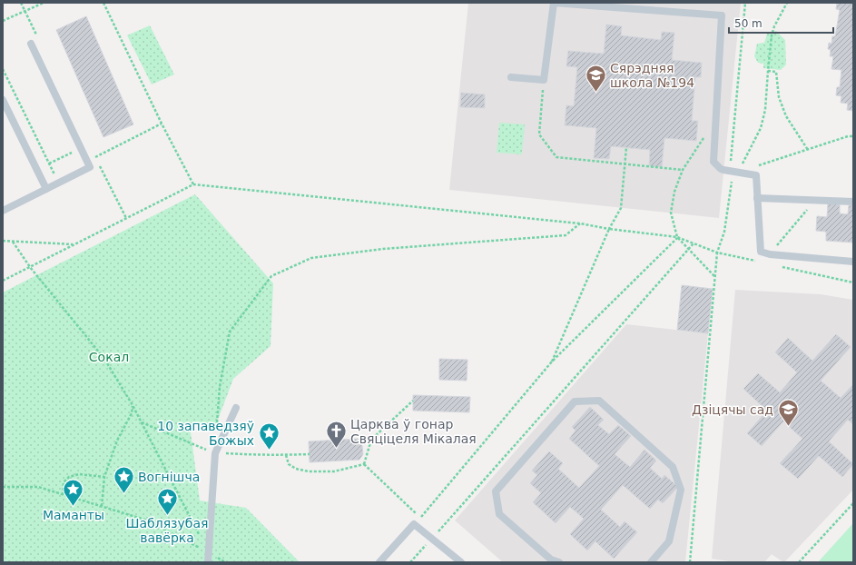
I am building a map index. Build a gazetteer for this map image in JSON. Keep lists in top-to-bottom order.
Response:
{
  "parks": ["Сокал"],
  "places": {
    "school or university": ["Сярэдняя школа №194", "Дзіцячы сад"],
    "church": ["Царква ў гонар Свяціцеля Мікалая"],
    "place": [
      "10 запаведзяў Божых",
      "Вогнішча",
      "Маманты",
      "Шаблязубая вавёрка"
    ]
  },
  "scale_bar": "50 m"
}
